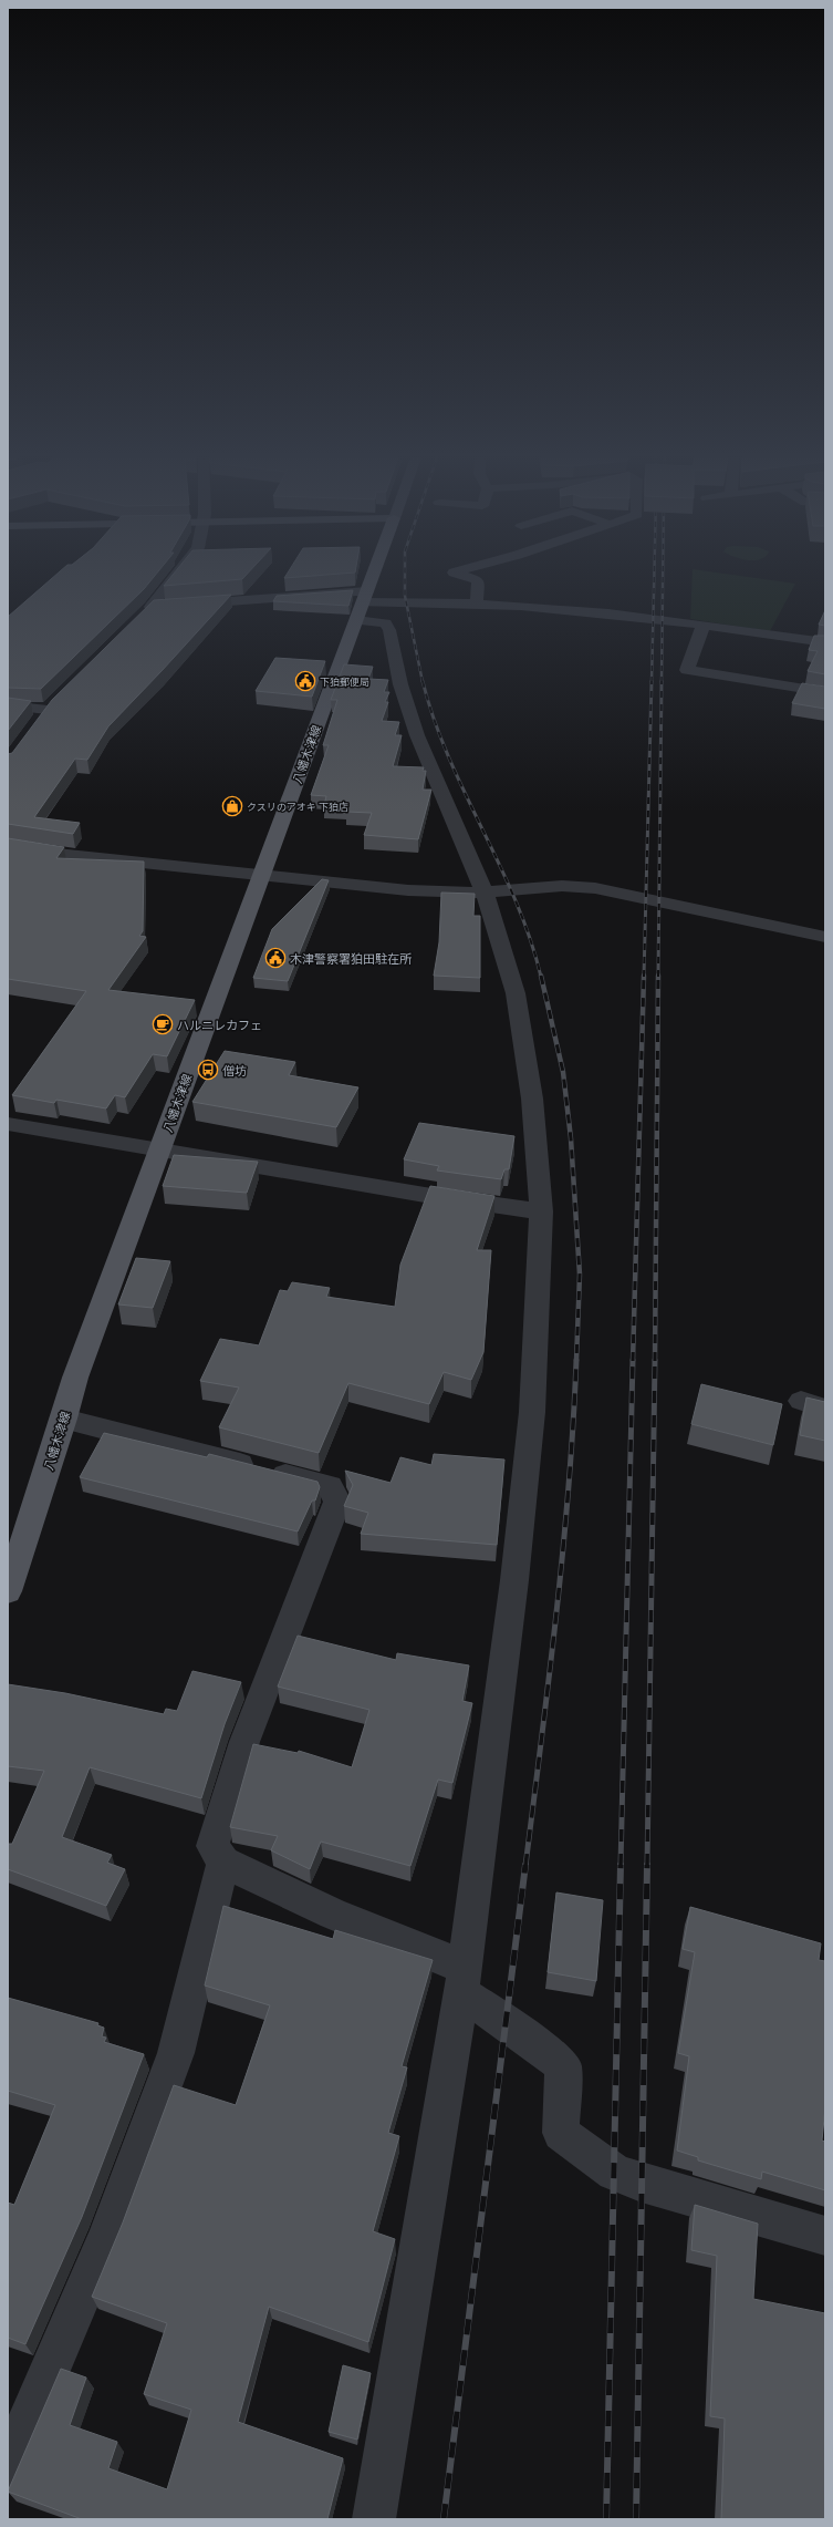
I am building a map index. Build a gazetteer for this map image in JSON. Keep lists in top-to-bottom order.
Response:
{
  "streets": {
    "main road": ["八幡木津線"]
  },
  "places": {
    "public building": ["下狛郵便局", "木津警察署狛田駐在所"],
    "shop": ["クスリのアオキ 下狛店"],
    "cafe": ["ハルニレカフェ"],
    "bus stop": ["僧坊"]
  }
}
